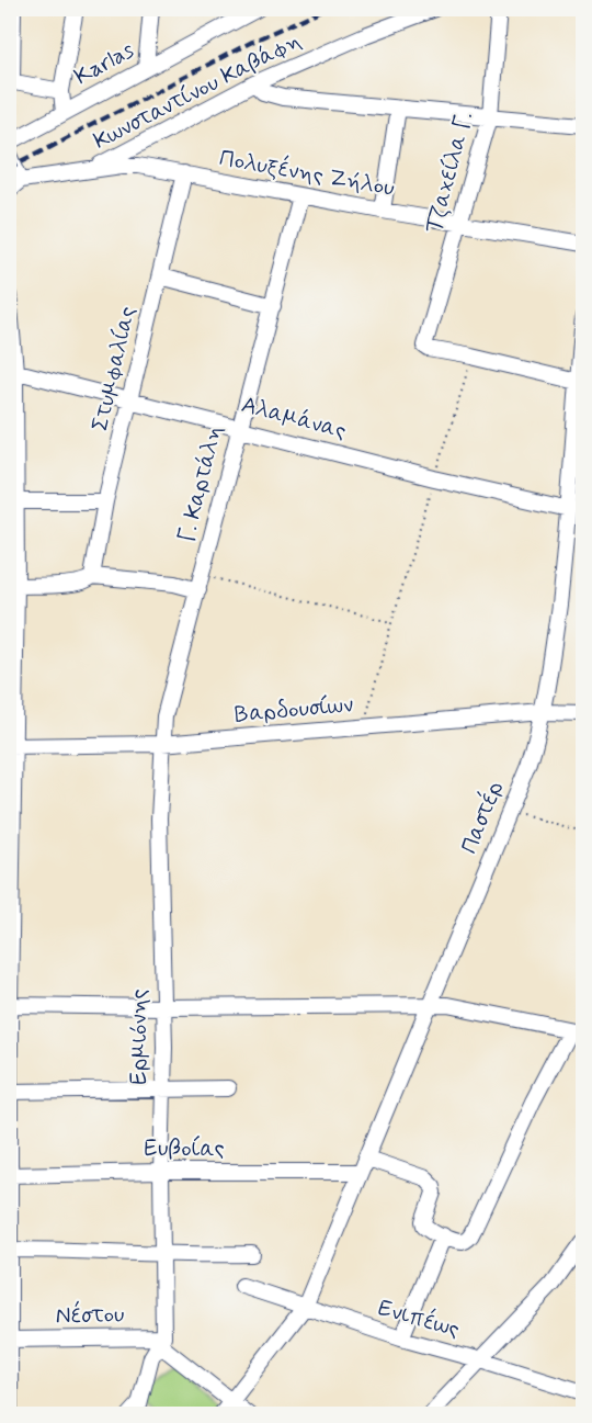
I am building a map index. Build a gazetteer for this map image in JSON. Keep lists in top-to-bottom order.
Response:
{
  "streets": {
    "street": [
      "Karlas",
      "Κωνσταντίνου Καβάφη",
      "Τζαχείλα Γ.",
      "Πολυξένης Ζήλου",
      "Στυμφαλίας",
      "Αλαμάνας",
      "Γ. Καρτάλη",
      "Βαρδουσίων",
      "Παστέρ",
      "Ερμιόνης",
      "Ευβοίας",
      "Νέστου",
      "Ενιπέως"
    ]
  },
  "crossings": [
    ["Κωνσταντίνου Καβάφη", "Πολυξένης Ζήλου"],
    ["Τζαχείλα Γ.", "Πολυξένης Ζήλου"],
    ["Πολυξένης Ζήλου", "Στυμφαλίας"],
    ["Πολυξένης Ζήλου", "Γ. Καρτάλη"],
    ["Στυμφαλίας", "Αλαμάνας"],
    ["Αλαμάνας", "Γ. Καρτάλη"],
    ["Αλαμάνας", "Παστέρ"],
    ["Γ. Καρτάλη", "Βαρδουσίων"],
    ["Γ. Καρτάλη", "Ερμιόνης"],
    ["Βαρδουσίων", "Παστέρ"],
    ["Βαρδουσίων", "Ερμιόνης"],
    ["Παστέρ", "Ευβοίας"],
    ["Παστέρ", "Ενιπέως"],
    ["Ερμιόνης", "Ευβοίας"],
    ["Ερμιόνης", "Νέστου"]
  ]
}
